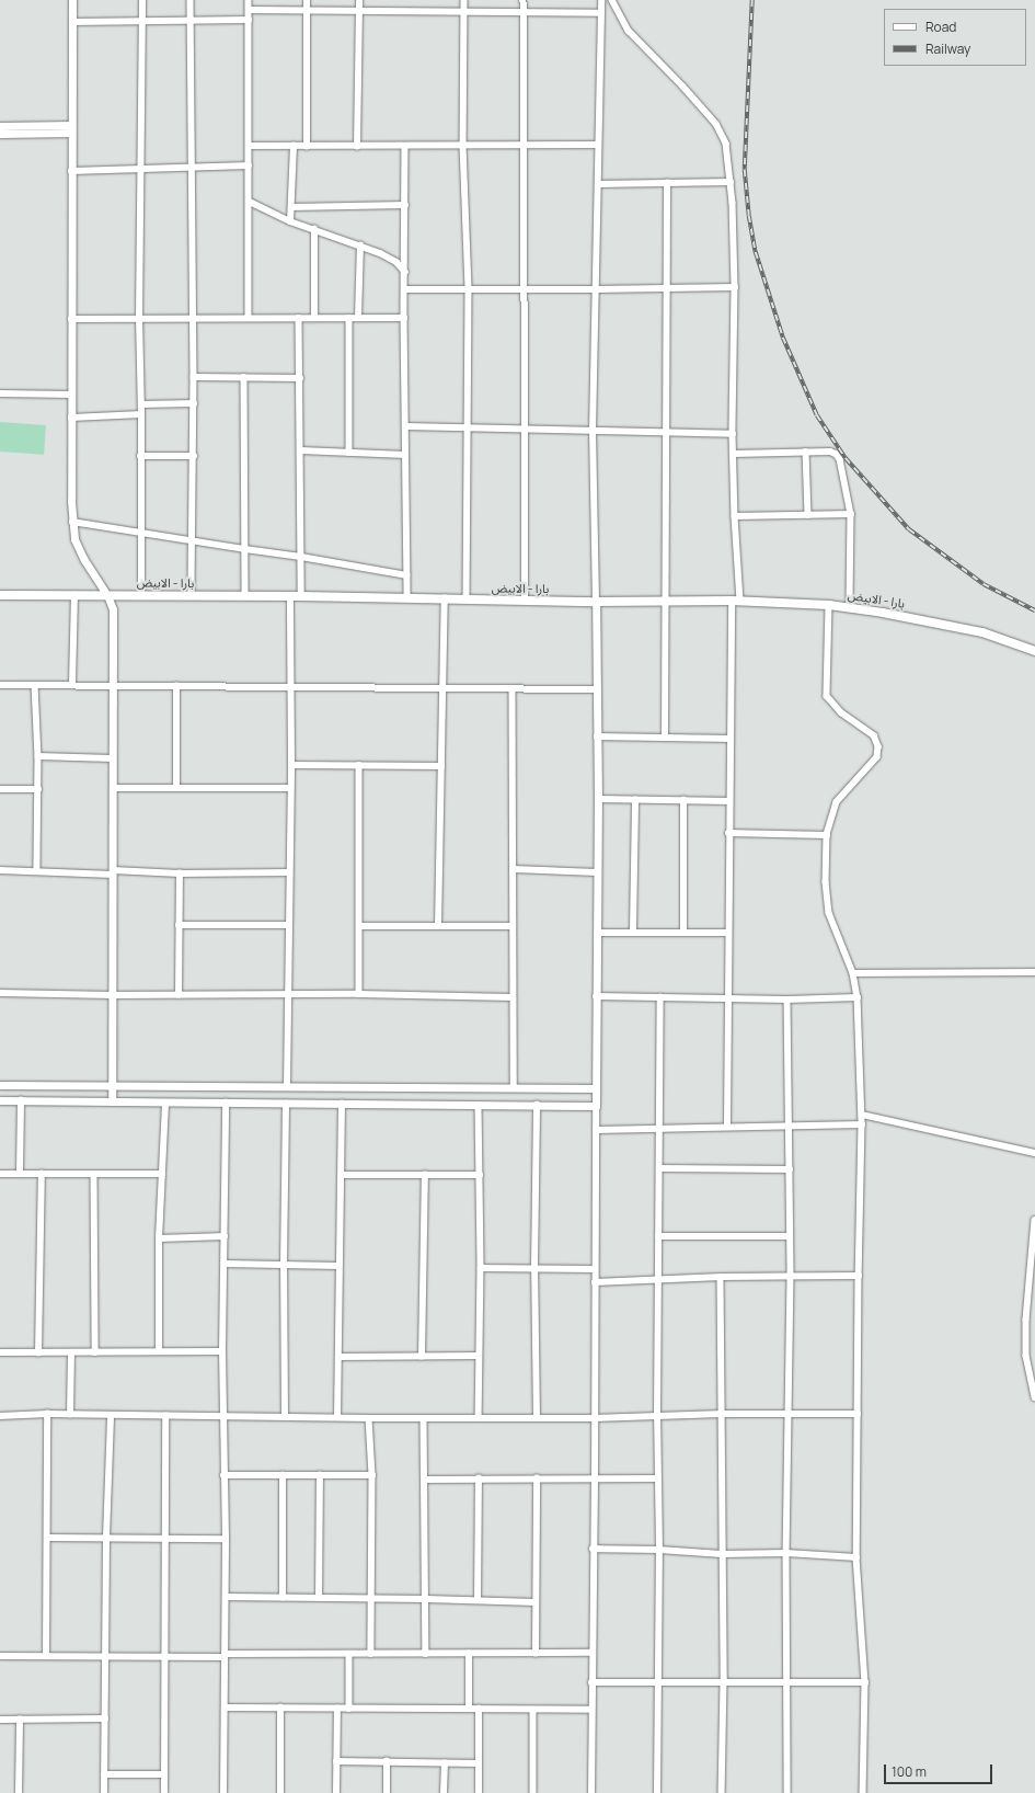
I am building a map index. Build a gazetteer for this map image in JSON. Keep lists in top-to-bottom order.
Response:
{
  "streets": {
    "main road": ["بارا - الابيض"]
  },
  "legend": ["Road", "Railway"],
  "scale_bar": "100 m"
}
